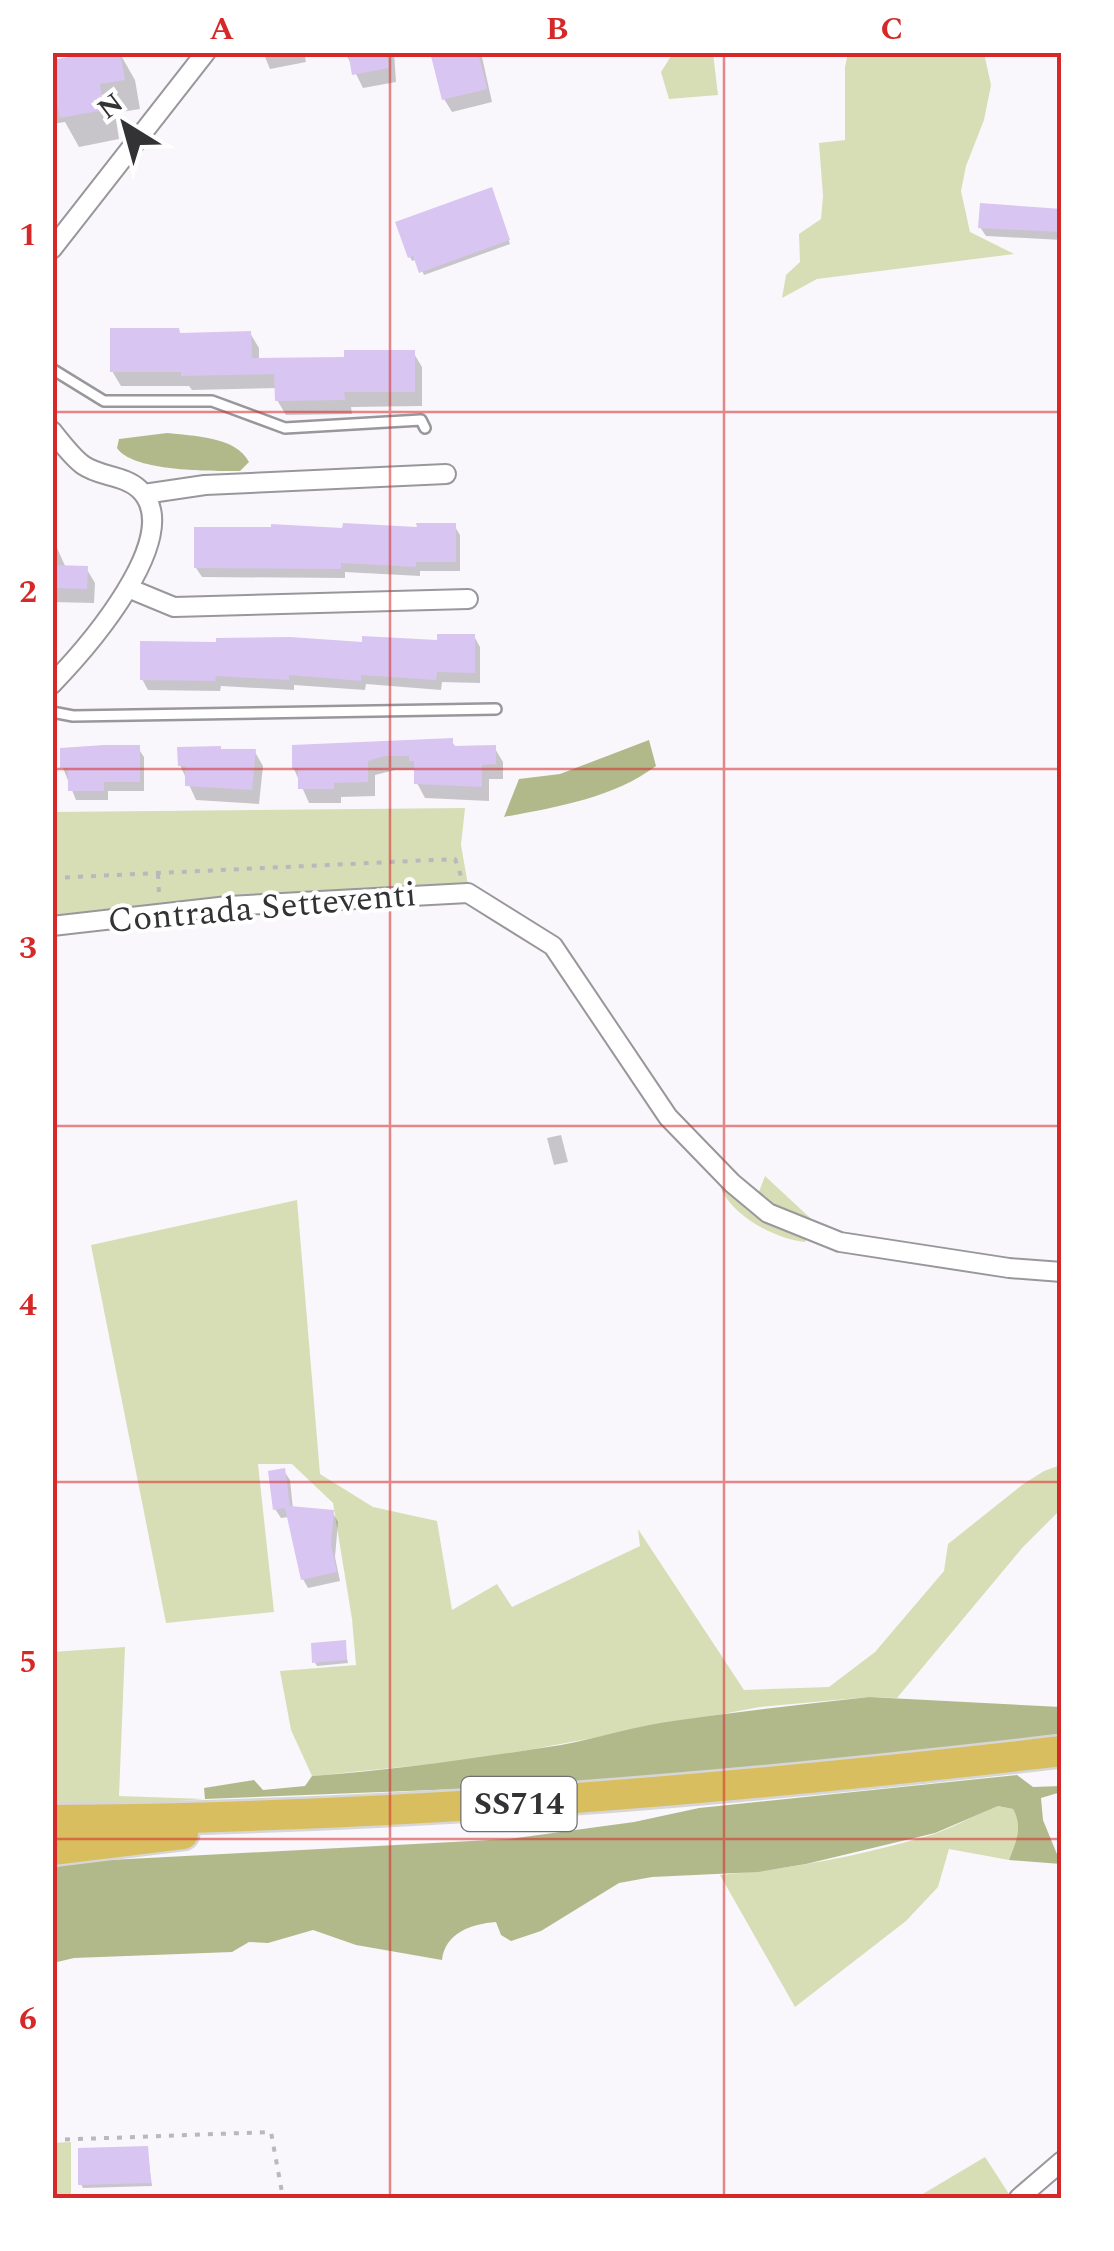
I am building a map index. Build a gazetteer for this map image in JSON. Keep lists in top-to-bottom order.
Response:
{
  "streets": {
    "highway": ["SS714"],
    "street": ["Contrada Setteventi"]
  },
  "north": "top left",
  "grid": {
    "columns": ["A", "B", "C"],
    "rows": [
      "1",
      "2",
      "3",
      "4",
      "5",
      "6"
    ]
  }
}
